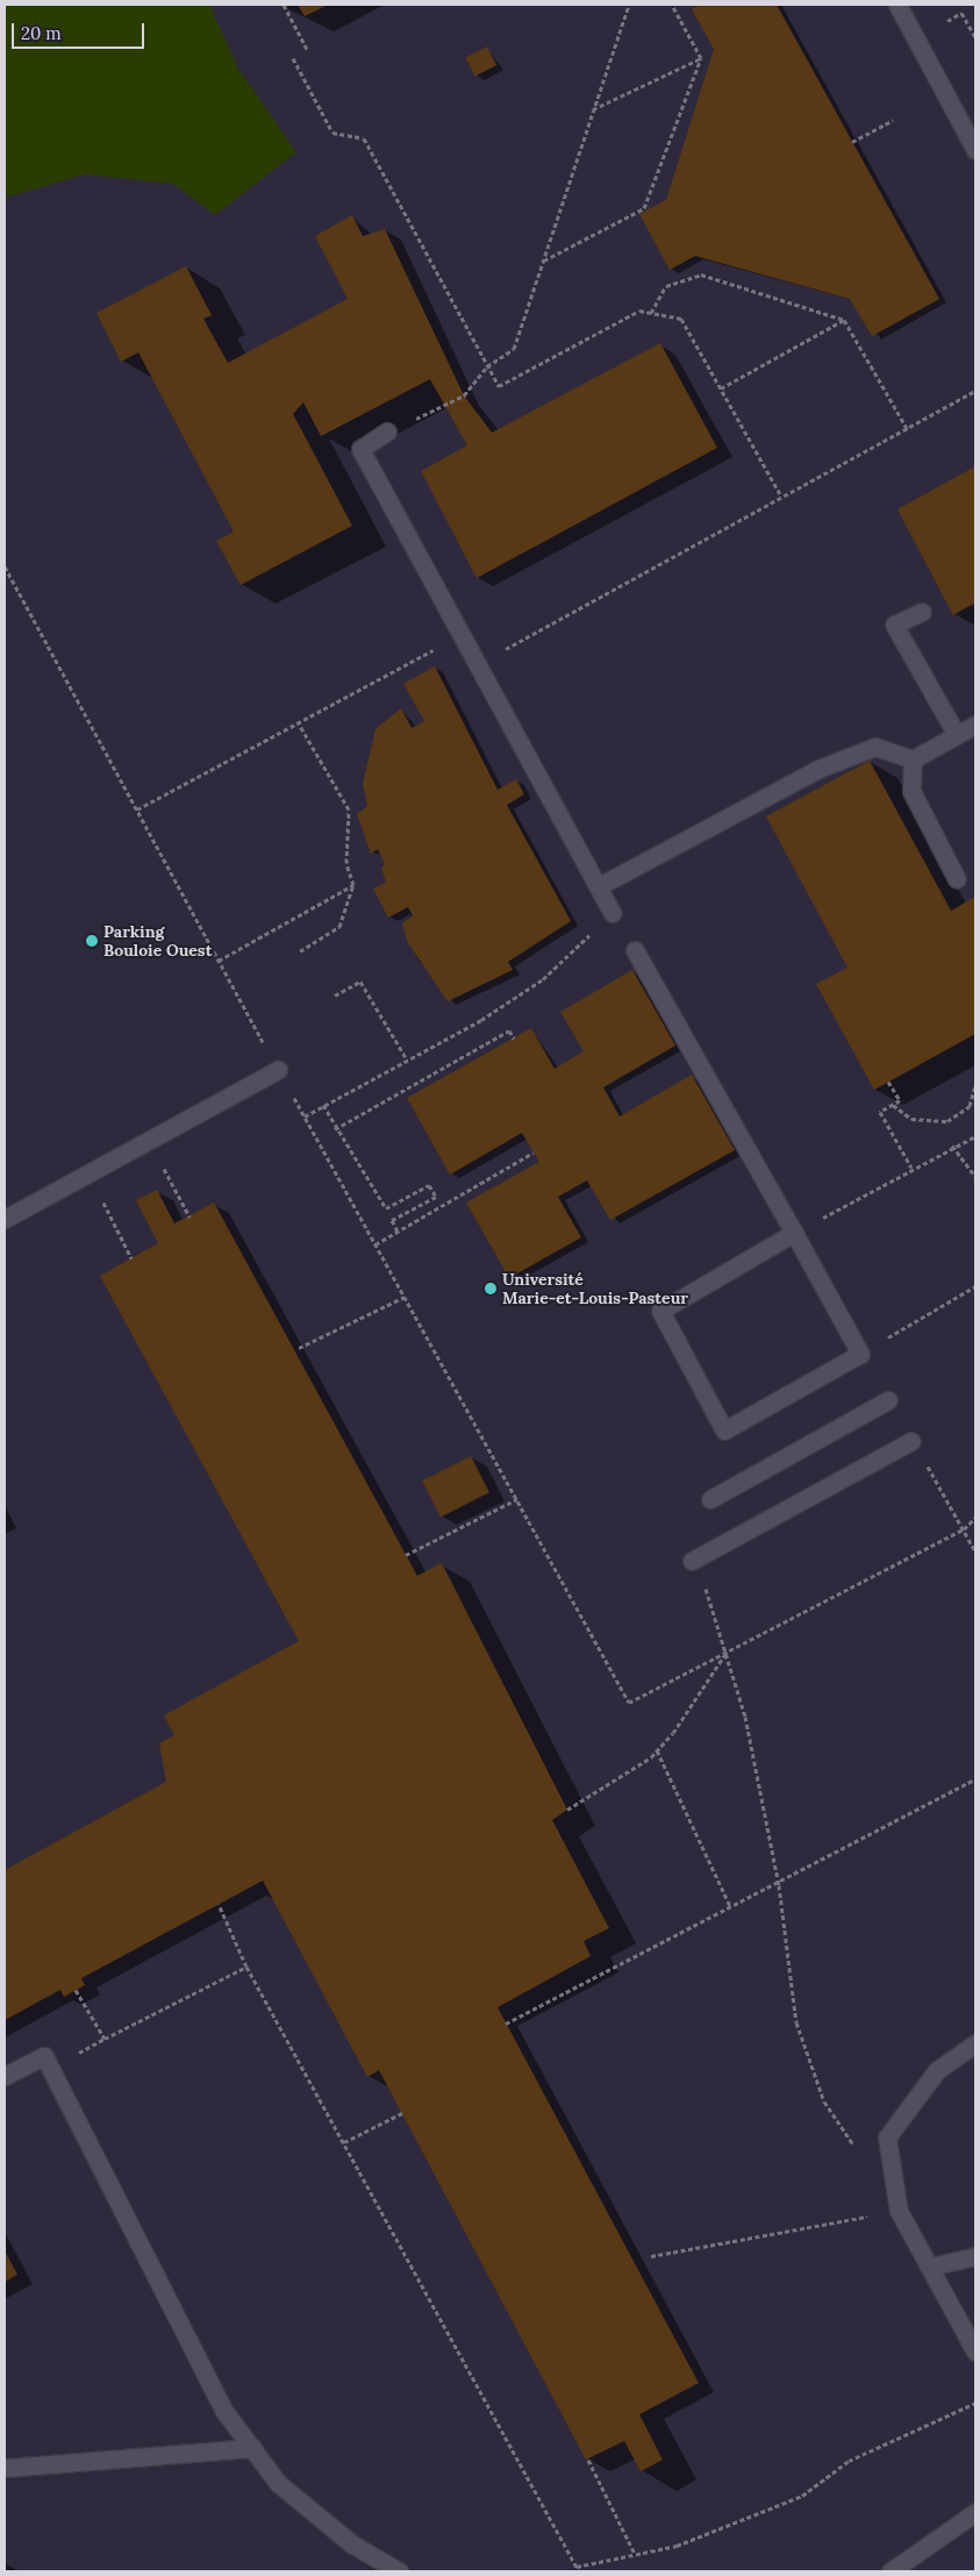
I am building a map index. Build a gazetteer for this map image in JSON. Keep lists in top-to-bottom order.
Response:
{
  "places": ["Parking Bouloie Ouest", "Université Marie-et-Louis-Pasteur"],
  "scale_bar": "20 m"
}
